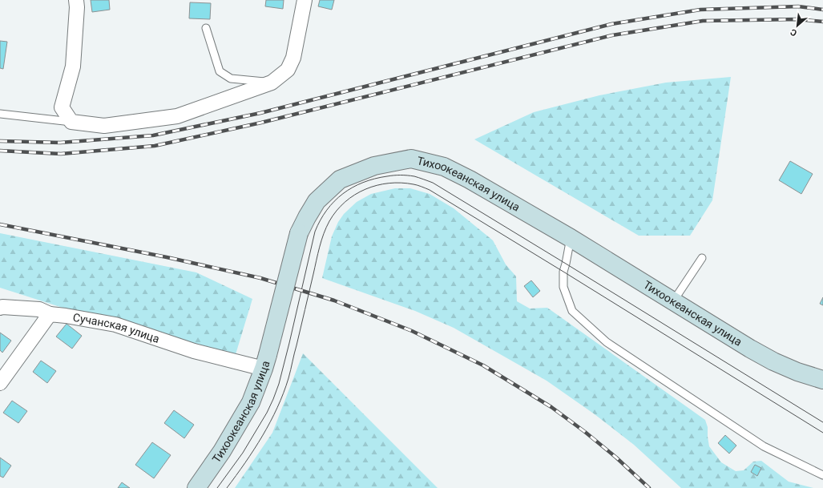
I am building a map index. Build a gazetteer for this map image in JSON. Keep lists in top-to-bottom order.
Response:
{
  "streets": {
    "main road": ["Тихоокеанская улица"],
    "street": ["Сучанская улица"]
  },
  "crossings": [
    ["Тихоокеанская улица", "Сучанская улица"]
  ],
  "north": "bottom left"
}
